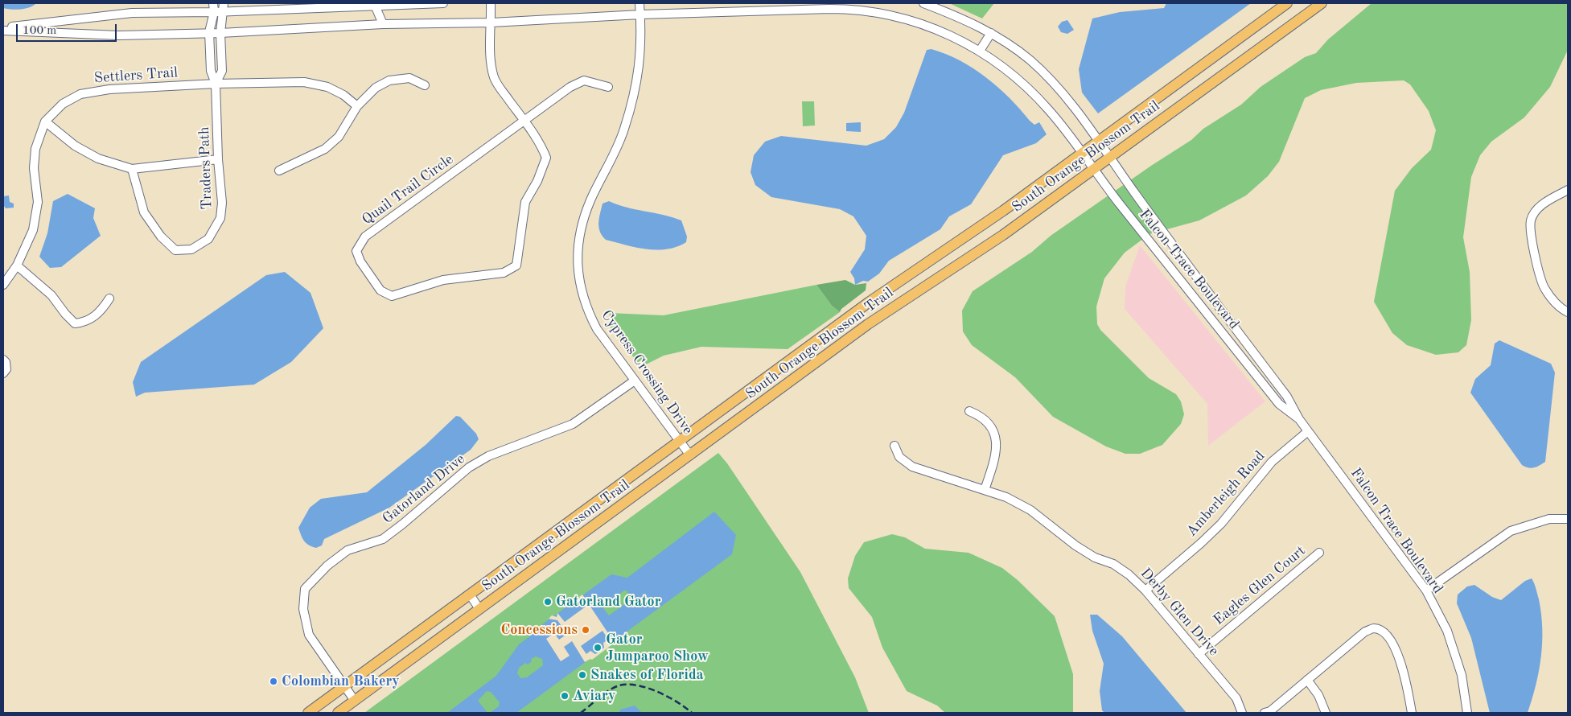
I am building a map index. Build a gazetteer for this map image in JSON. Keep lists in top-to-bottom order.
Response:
{
  "streets": {
    "main road": ["South Orange Blossom Trail"],
    "street": [
      "Settlers Trail",
      "Traders Path",
      "Quail Trail Circle",
      "Falcon Trace Boulevard",
      "Cypress Crossing Drive",
      "Gatorland Drive",
      "Amberleigh Road",
      "Eagles Glen Court",
      "Derby Glen Drive"
    ]
  },
  "crossings": [
    ["Settlers Trail", "Traders Path"],
    ["South Orange Blossom Trail", "Falcon Trace Boulevard"],
    ["South Orange Blossom Trail", "Cypress Crossing Drive"],
    ["South Orange Blossom Trail", "Gatorland Drive"],
    ["Traders Path", "Falcon Trace Boulevard"],
    ["Quail Trail Circle", "Falcon Trace Boulevard"],
    ["Falcon Trace Boulevard", "Cypress Crossing Drive"],
    ["Falcon Trace Boulevard", "Amberleigh Road"],
    ["Cypress Crossing Drive", "Gatorland Drive"],
    ["Amberleigh Road", "Derby Glen Drive"],
    ["Eagles Glen Court", "Derby Glen Drive"]
  ],
  "places": [
    "Gatorland Gator",
    "Concessions",
    "Gator Jumparoo Show",
    "Snakes of Florida",
    "Colombian Bakery",
    "Aviary"
  ],
  "scale_bar": "100 m"
}
